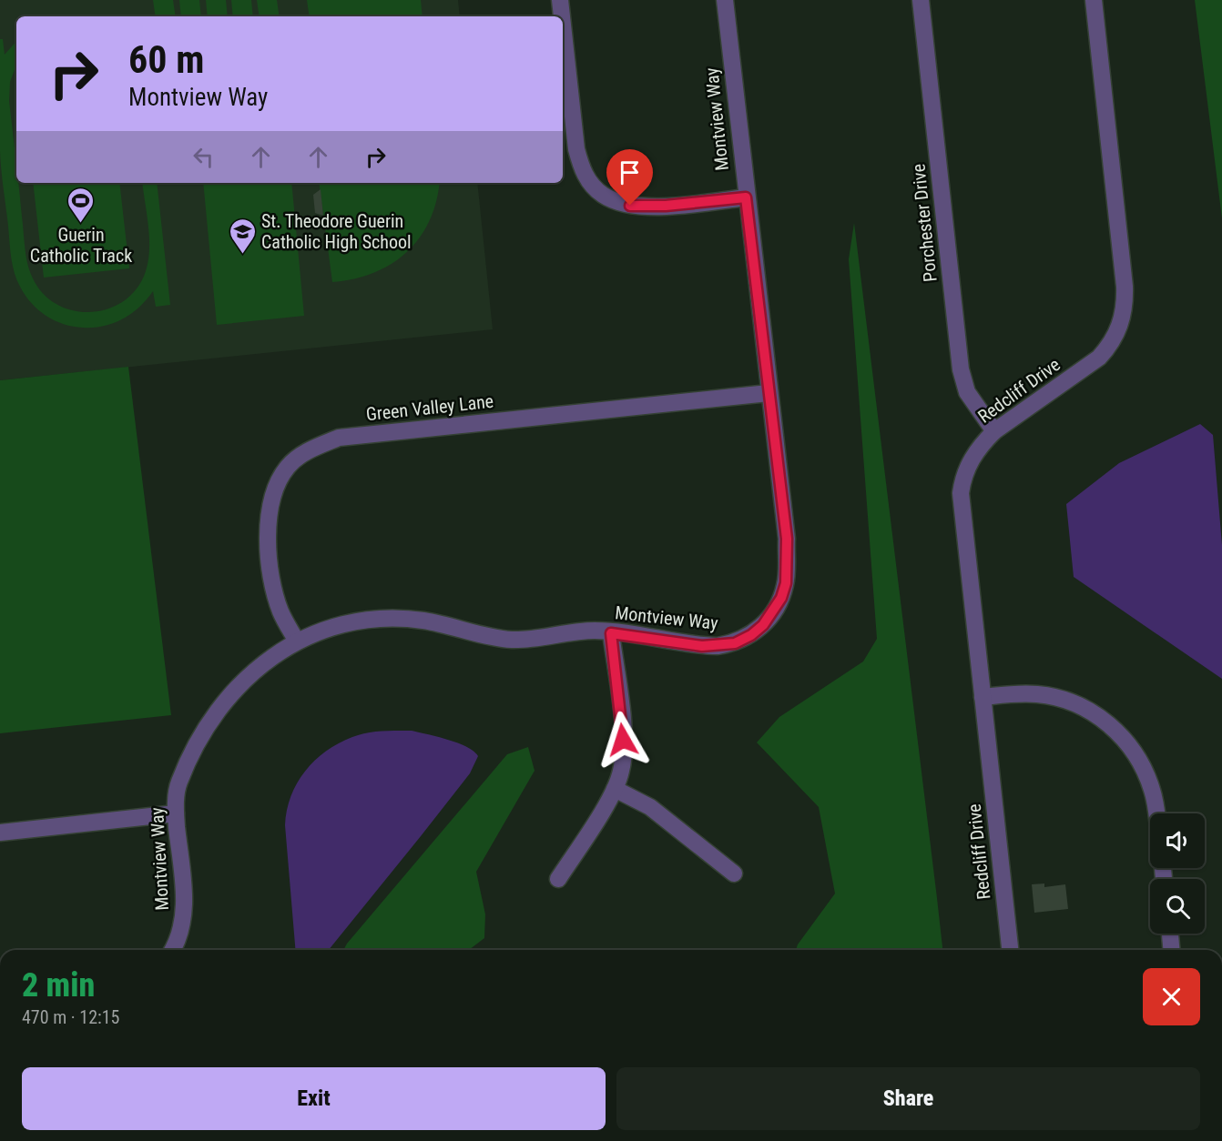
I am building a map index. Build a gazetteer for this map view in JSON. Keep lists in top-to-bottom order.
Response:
{
  "streets": {
    "street": [
      "Montview Way",
      "Porchester Drive",
      "Redcliff Drive",
      "Green Valley Lane"
    ]
  },
  "crossings": [
    ["Montview Way", "Green Valley Lane"],
    ["Porchester Drive", "Redcliff Drive"]
  ],
  "places": {
    "sports": ["Guerin Catholic Track"],
    "school or university": ["St. Theodore Guerin Catholic High School"]
  },
  "page": {
    "turn": ["60 m", "Montview Way"],
    "heading": ["2 min", "470 m · 12:15"],
    "buttons": ["Exit", "Share"]
  }
}
